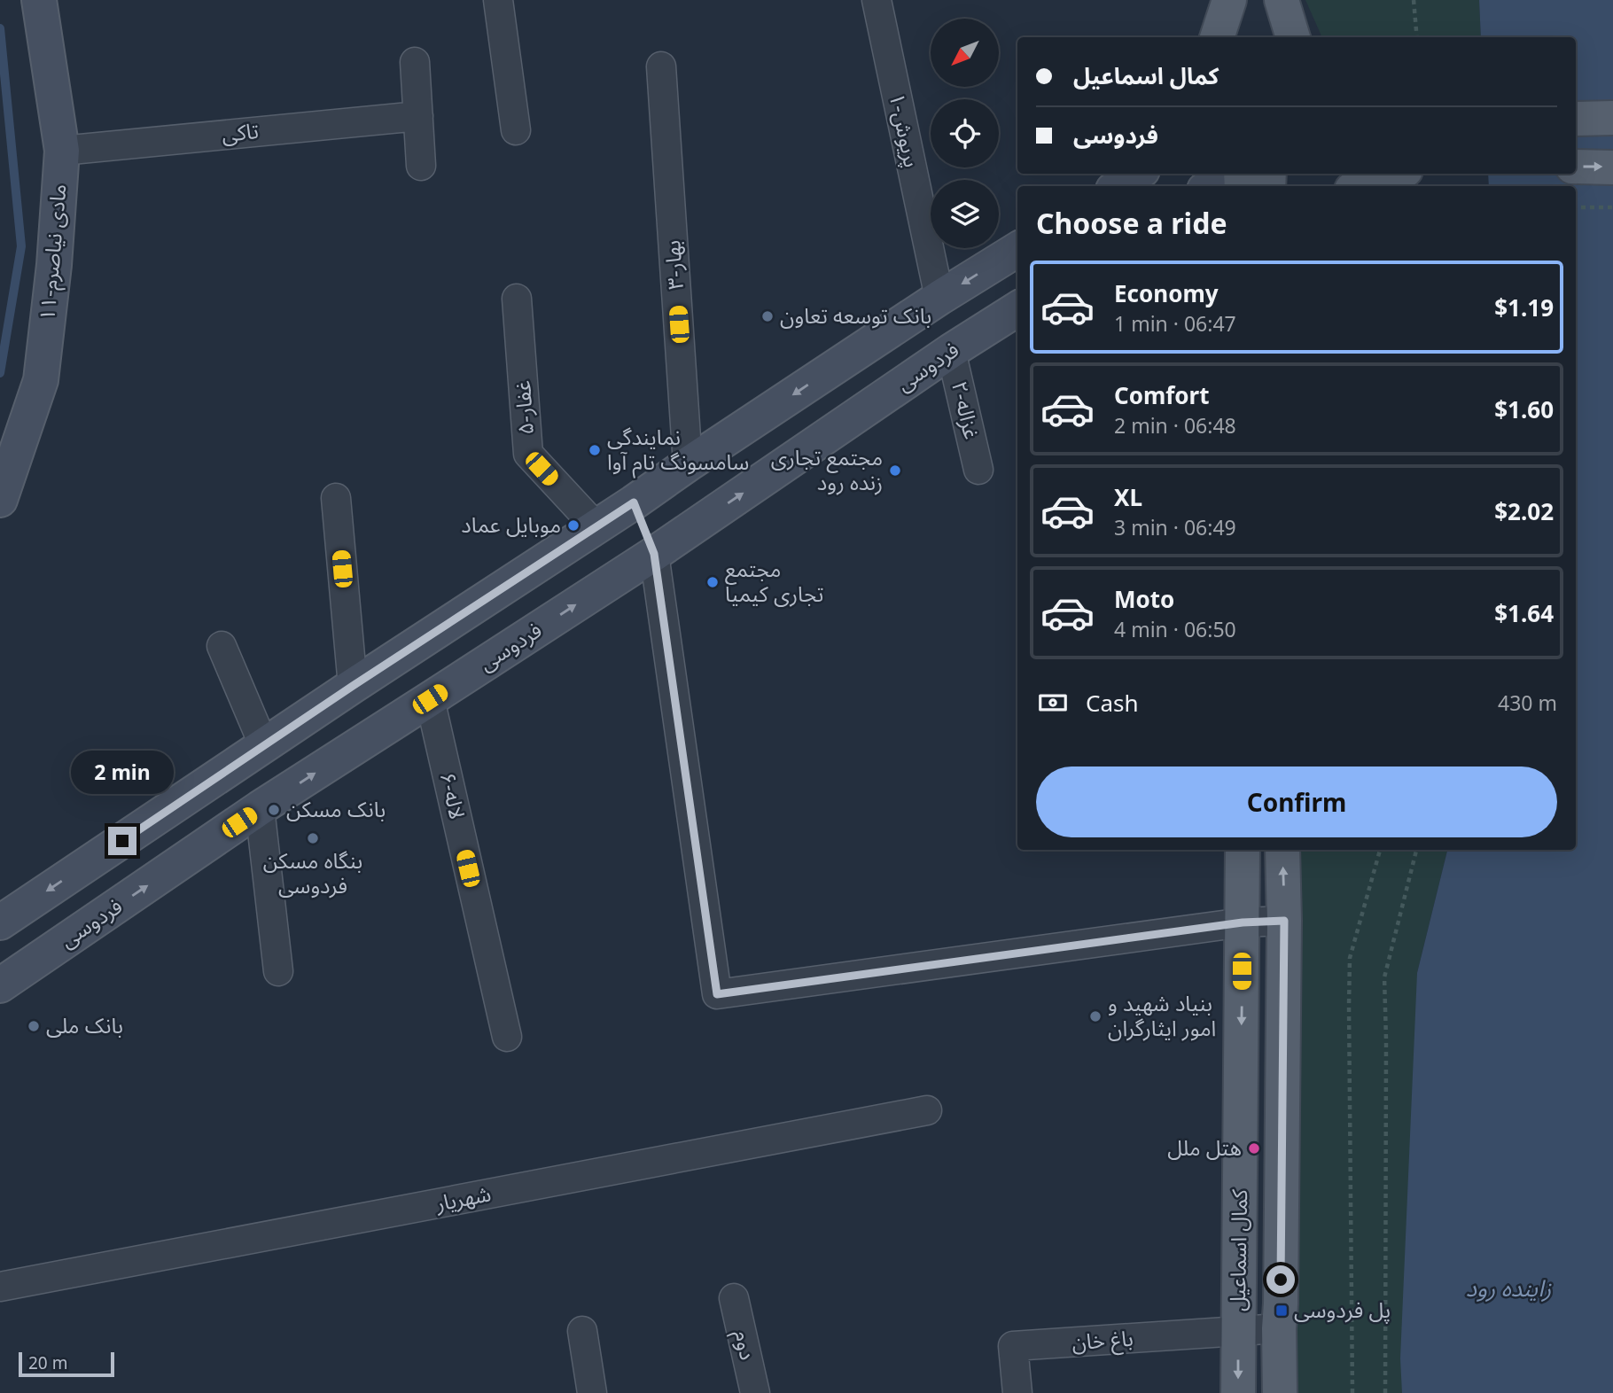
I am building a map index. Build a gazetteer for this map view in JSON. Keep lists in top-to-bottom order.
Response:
{
  "streets": {
    "main road": ["۱۱-مادی نیاصرم", "فردوسی", "کمال اسماعیل"],
    "street": [
      "۱-پریوش",
      "تاکی",
      "۳-بهار",
      "۵-غفار",
      "۲-غزاله",
      "۶-لاله",
      "شهریار",
      "باغ خان",
      "دوم"
    ]
  },
  "crossings": [
    ["تاکی", "۱۱-مادی نیاصرم"],
    ["فردوسی", "۲-غزاله"],
    ["فردوسی", "۶-لاله"],
    ["کمال اسماعیل", "باغ خان"]
  ],
  "water": ["زاینده رود"],
  "places": {
    "other": [
      "بانک توسعه تعاون",
      "نمایندگی سامسونگ تام آوا",
      "مجتمع تجاری زنده رود",
      "موبایل عماد",
      "مجتمع تجاری کیمیا",
      "بانک مسکن",
      "بنگاه مسکن فردوسی",
      "بنیاد شهید و امور ایثارگران",
      "بانک ملی",
      "هتل ملل"
    ],
    "transit": ["پل فردوسی"]
  },
  "scale_bar": "20 m",
  "north": "bottom left",
  "page": {
    "banner": ["کمال اسماعیل", "فردوسی"],
    "heading": "Choose a ride",
    "list": [
      {
        "name": "Economy",
        "note": "1 min · 06:47",
        "value": "$1.19"
      },
      {
        "name": "Comfort",
        "note": "2 min · 06:48",
        "value": "$1.60"
      },
      {
        "name": "XL",
        "note": "3 min · 06:49",
        "value": "$2.02"
      },
      {
        "name": "Moto",
        "note": "4 min · 06:50",
        "value": "$1.64"
      }
    ],
    "pay": ["Cash", "430 m"],
    "bubble": "2 min",
    "buttons": "Confirm",
    "scale": "20 m"
  }
}
